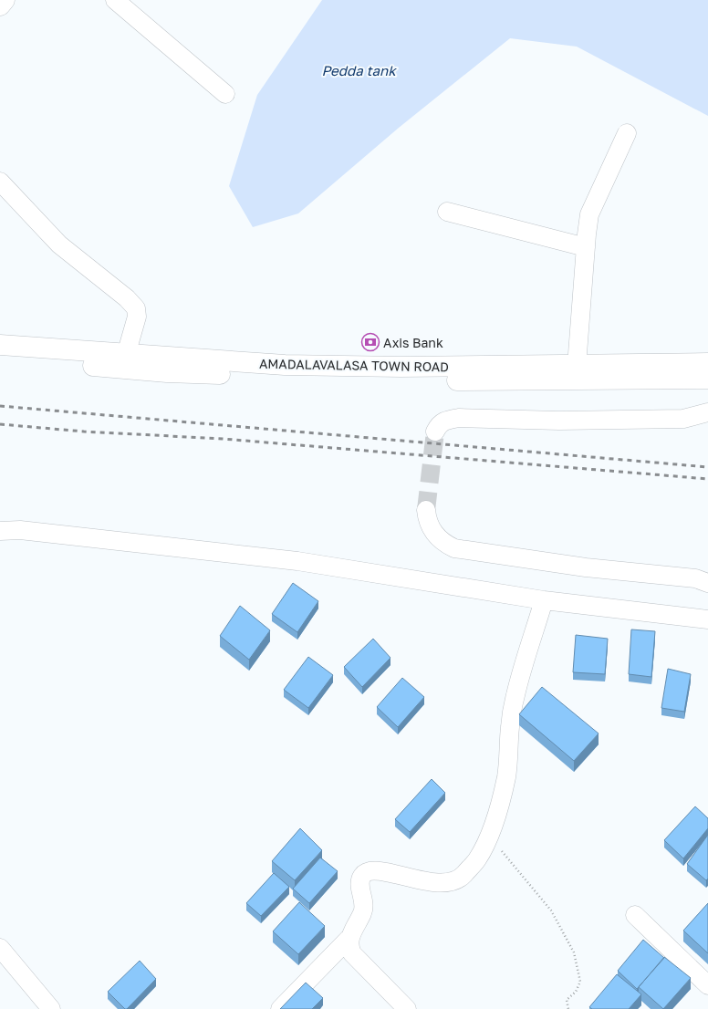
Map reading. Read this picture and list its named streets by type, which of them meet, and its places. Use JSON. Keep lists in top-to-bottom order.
{
  "streets": {
    "main road": ["AMADALAVALASA TOWN ROAD"]
  },
  "water": ["Pedda tank"],
  "places": {
    "bank": ["Axis Bank"]
  }
}
